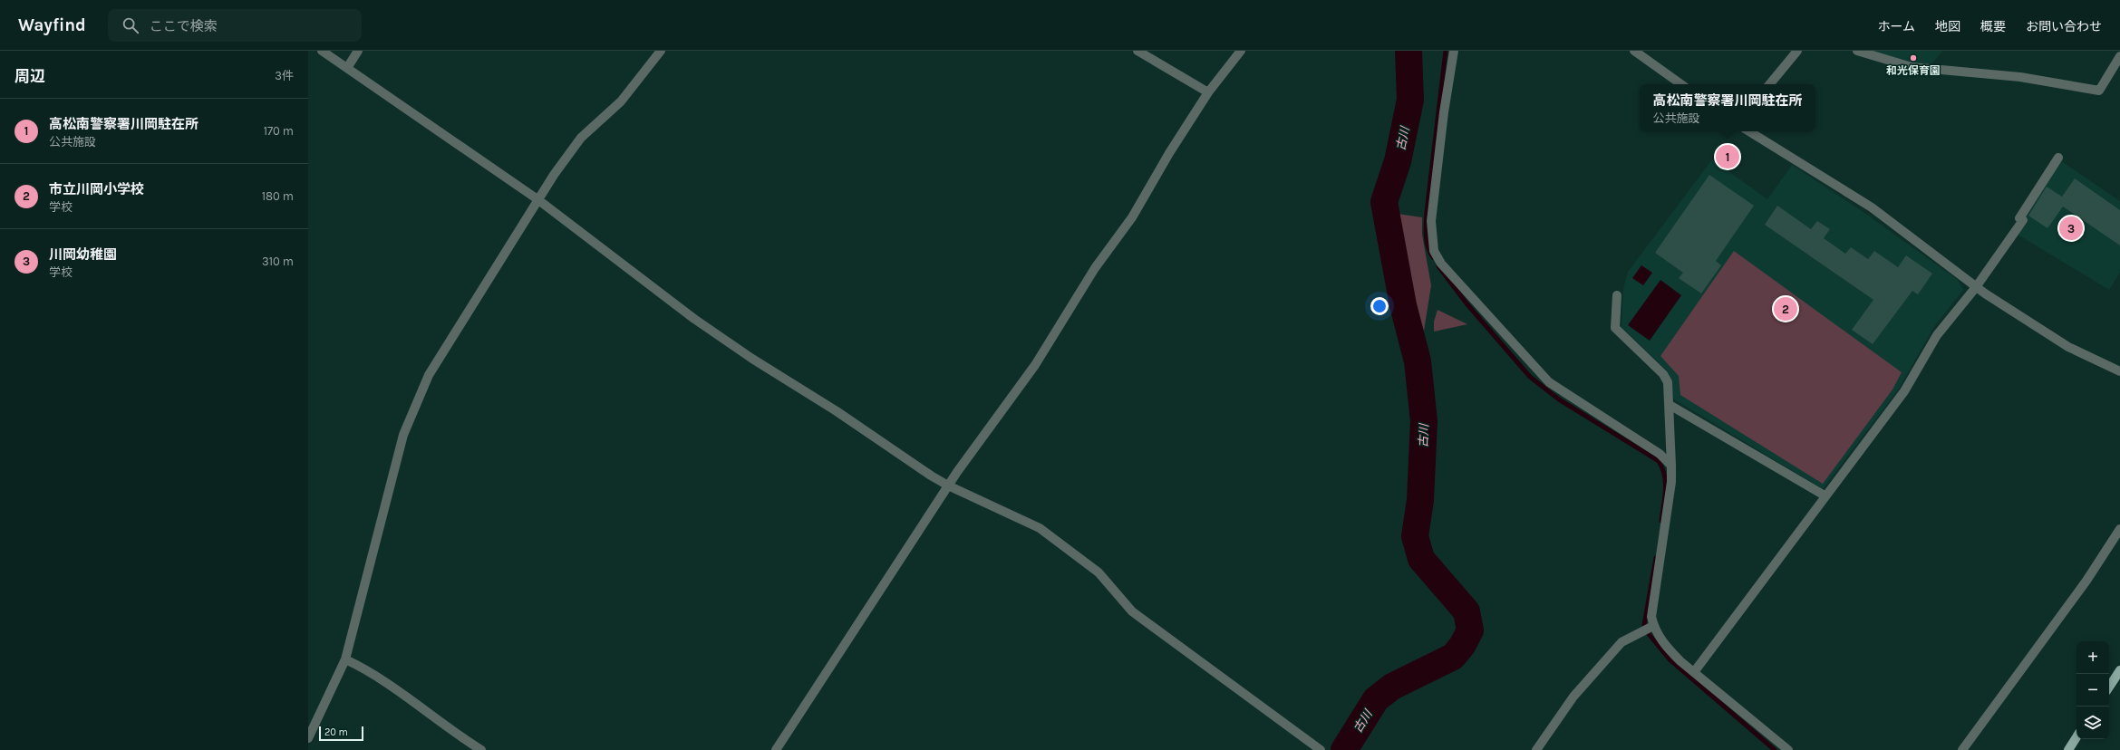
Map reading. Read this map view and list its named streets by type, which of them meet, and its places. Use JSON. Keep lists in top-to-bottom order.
{
  "water": ["古川"],
  "places": ["和光保育園"],
  "scale_bar": "20 m",
  "page": {
    "header": "Wayfind",
    "search": "ここで検索",
    "nav": [
      "ホーム",
      "地図",
      "概要",
      "お問い合わせ"
    ],
    "heading": ["周辺", "3件"],
    "popup": ["高松南警察署川岡駐在所", "公共施設"],
    "list": [
      {
        "mark": "1",
        "name": "高松南警察署川岡駐在所",
        "note": "公共施設",
        "value": "170 m"
      },
      {
        "mark": "2",
        "name": "市立川岡小学校",
        "note": "学校",
        "value": "180 m"
      },
      {
        "mark": "3",
        "name": "川岡幼稚園",
        "note": "学校",
        "value": "310 m"
      }
    ],
    "pins": ["1", "3", "2"],
    "map_buttons": ["+", "−"],
    "scale": "20 m"
  }
}
